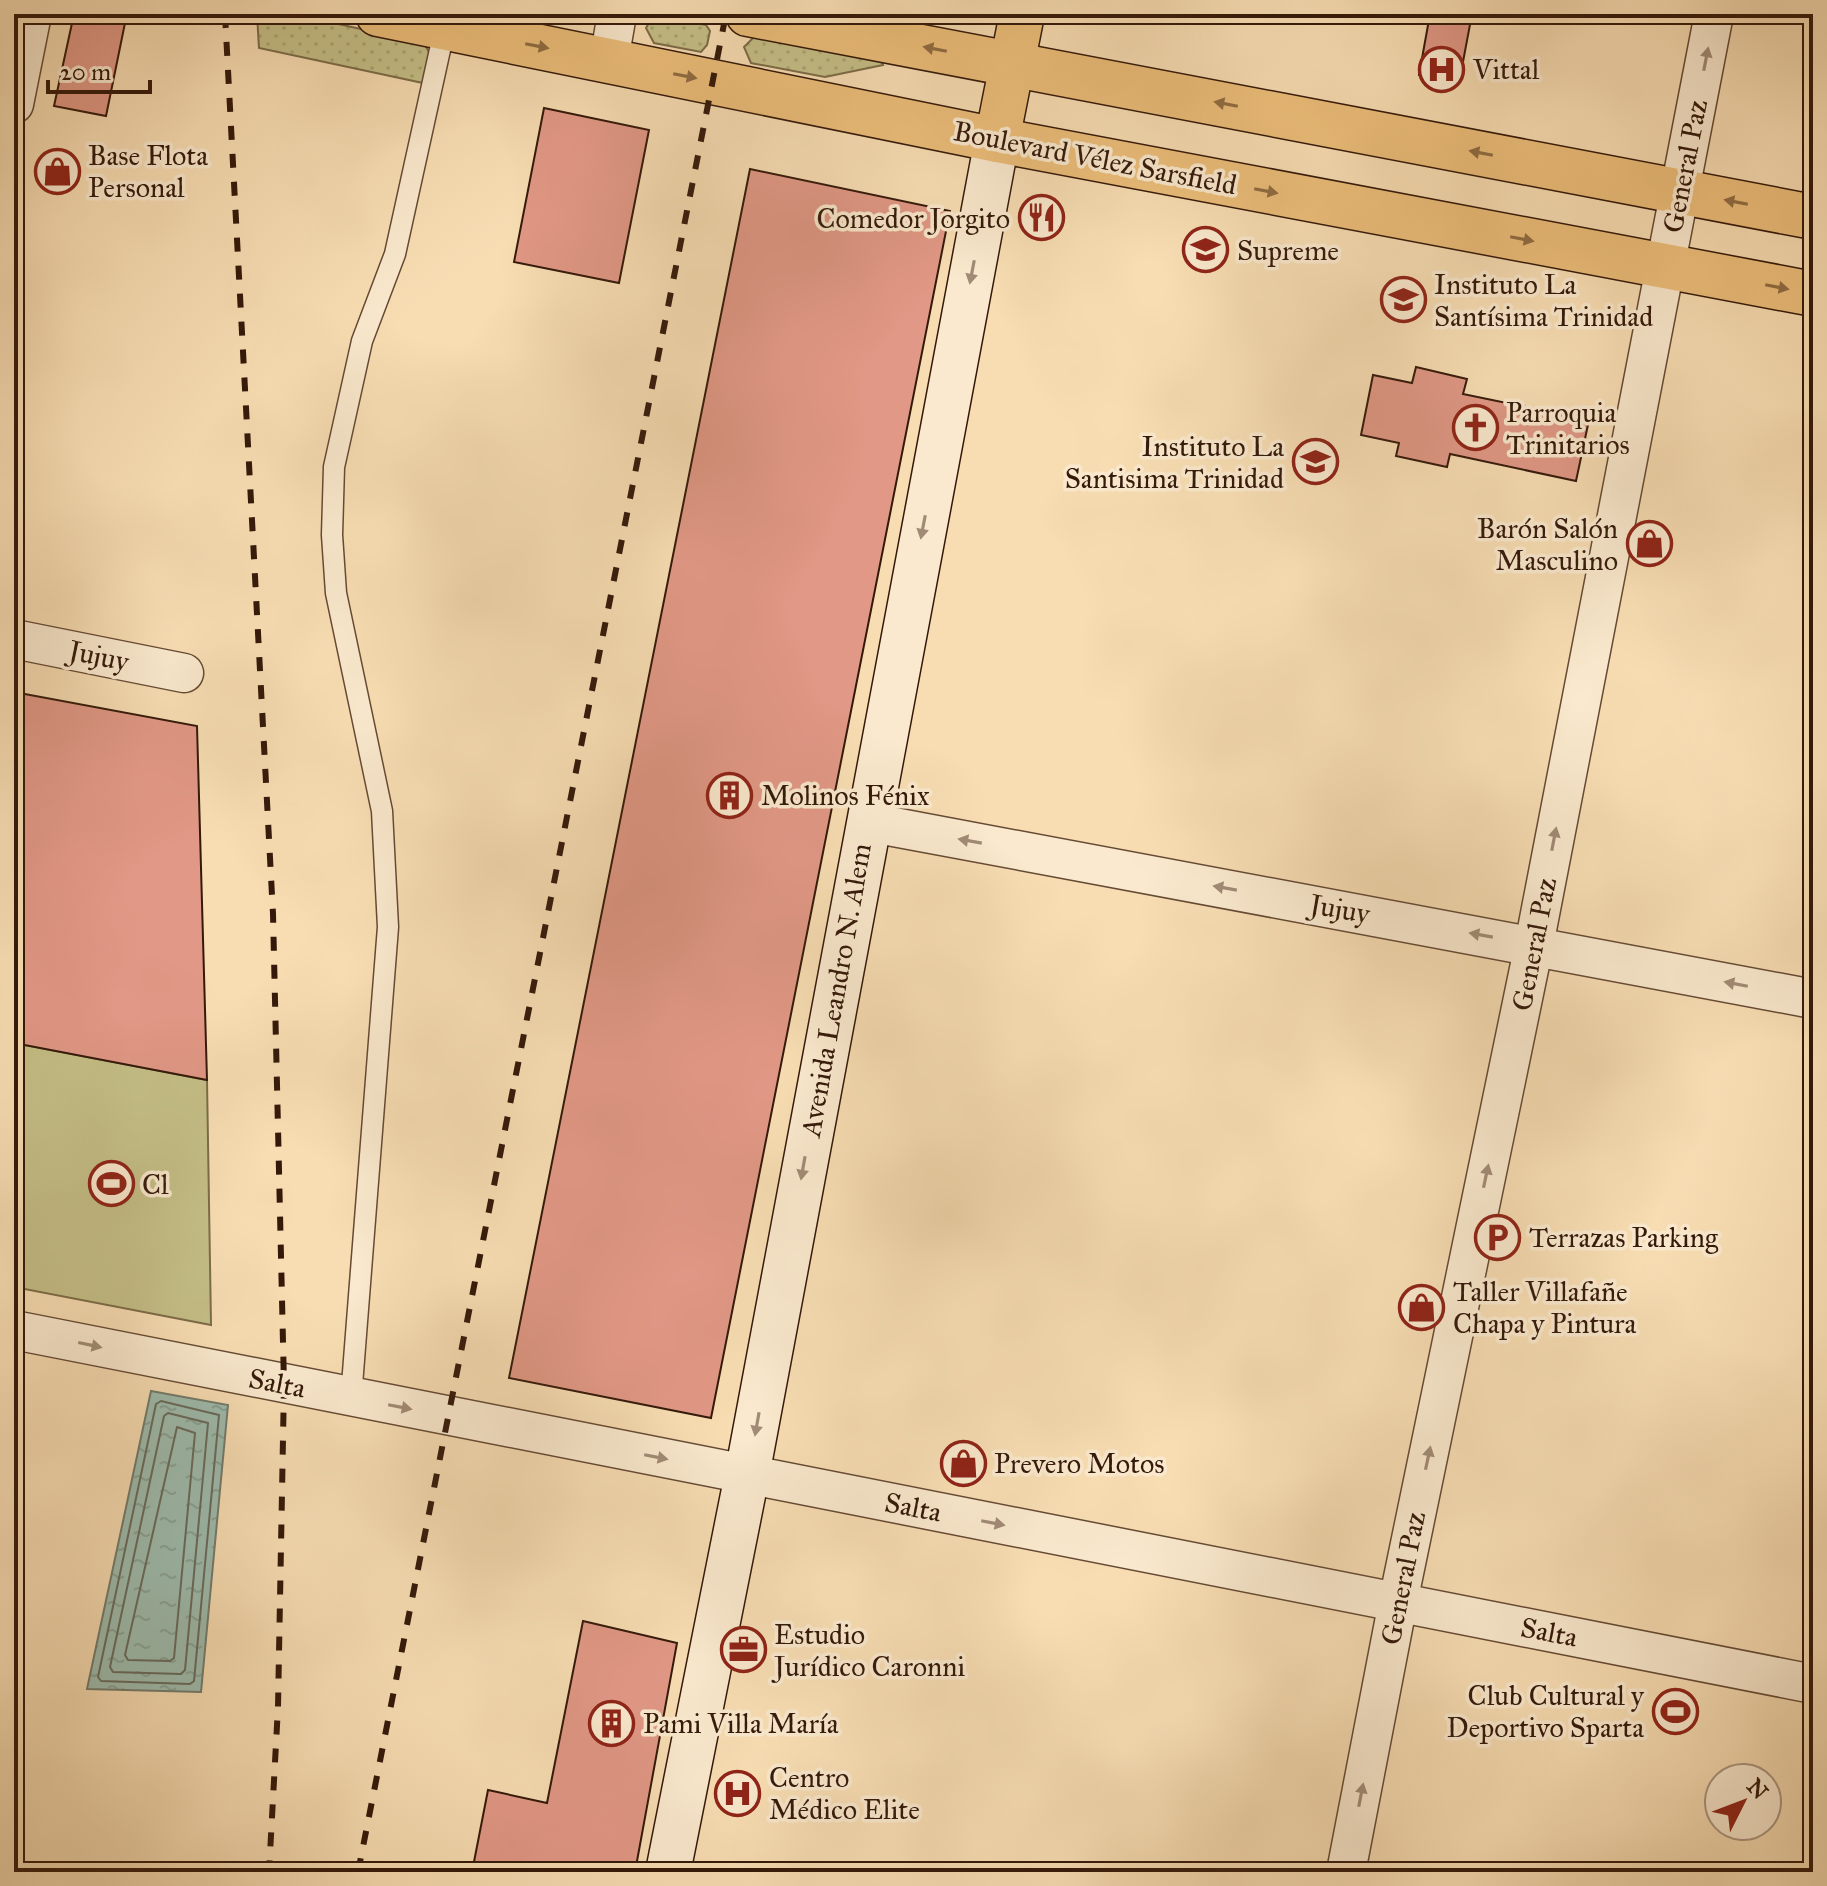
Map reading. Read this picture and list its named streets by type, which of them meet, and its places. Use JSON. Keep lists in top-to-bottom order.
{
  "streets": {
    "main road": ["Boulevard Vélez Sarsfield", "Avenida Leandro N. Alem"],
    "street": ["General Paz", "Jujuy", "Salta"]
  },
  "crossings": [
    ["Boulevard Vélez Sarsfield", "General Paz"],
    ["Boulevard Vélez Sarsfield", "Avenida Leandro N. Alem"],
    ["General Paz", "Jujuy"],
    ["General Paz", "Salta"],
    ["Jujuy", "Avenida Leandro N. Alem"],
    ["Avenida Leandro N. Alem", "Salta"]
  ],
  "one_way": [
    "General Paz",
    "Jujuy",
    "Avenida Leandro N. Alem",
    "Salta"
  ],
  "places": {
    "hospital": ["Vittal", "Centro Médico Elite"],
    "shop": [
      "Base Flota Personal",
      "Barón Salón Masculino",
      "Taller Villafañe Chapa y Pintura",
      "Prevero Motos"
    ],
    "restaurant": ["Comedor Jorgito"],
    "school or university": ["Supreme", "Instituto La Santísima Trinidad", "Instituto La Santisima Trinidad"],
    "church": ["Parroquia Trinitarios"],
    "building": ["Molinos Fénix", "Pami Villa María"],
    "sports": ["Cl", "Club Cultural y Deportivo Sparta"],
    "parking": ["Terrazas Parking"],
    "office": ["Estudio Jurídico Caronni"]
  },
  "scale_bar": "20 m",
  "north": "top right"
}
